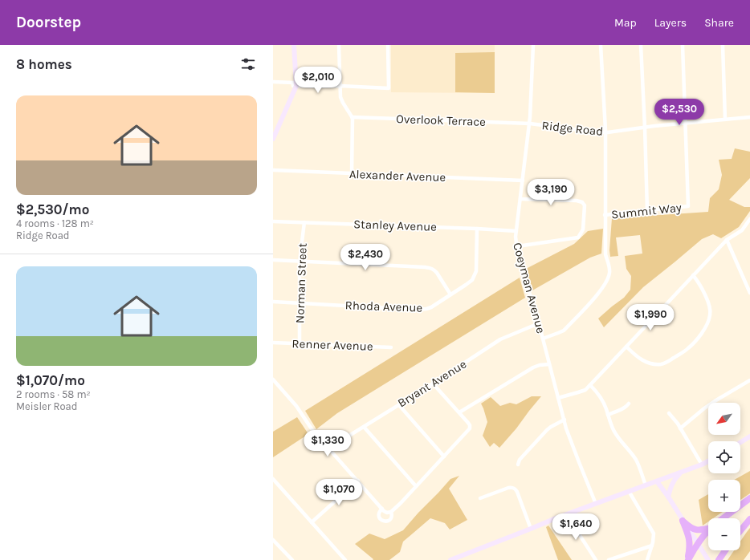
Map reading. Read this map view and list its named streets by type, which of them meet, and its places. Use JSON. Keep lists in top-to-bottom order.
{
  "streets": {
    "street": [
      "Overlook Terrace",
      "Ridge Road",
      "Alexander Avenue",
      "Summit Way",
      "Stanley Avenue",
      "Norman Street",
      "Coeyman Avenue",
      "Rhoda Avenue",
      "Renner Avenue",
      "Bryant Avenue"
    ]
  },
  "crossings": [
    ["Overlook Terrace", "Ridge Road"],
    ["Overlook Terrace", "Coeyman Avenue"],
    ["Ridge Road", "Summit Way"],
    ["Ridge Road", "Coeyman Avenue"],
    ["Alexander Avenue", "Coeyman Avenue"],
    ["Stanley Avenue", "Norman Street"],
    ["Stanley Avenue", "Coeyman Avenue"],
    ["Stanley Avenue", "Rhoda Avenue"],
    ["Norman Street", "Rhoda Avenue"],
    ["Norman Street", "Renner Avenue"],
    ["Coeyman Avenue", "Bryant Avenue"]
  ],
  "north": "bottom left",
  "page": {
    "header": "Doorstep",
    "nav": ["Map", "Layers", "Share"],
    "heading": "8 homes",
    "price": [
      "$2,010",
      "$2,530",
      "$3,190",
      "$2,430",
      "$1,990",
      "$1,330",
      "$1,070",
      "$1,640"
    ],
    "list": [
      {
        "name": "$2,530/mo",
        "note": "4 rooms · 128 m² · Ridge Road"
      },
      {
        "name": "$1,070/mo",
        "note": "2 rooms · 58 m² · Meisler Road"
      }
    ],
    "map_buttons": ["+", "−"]
  }
}
